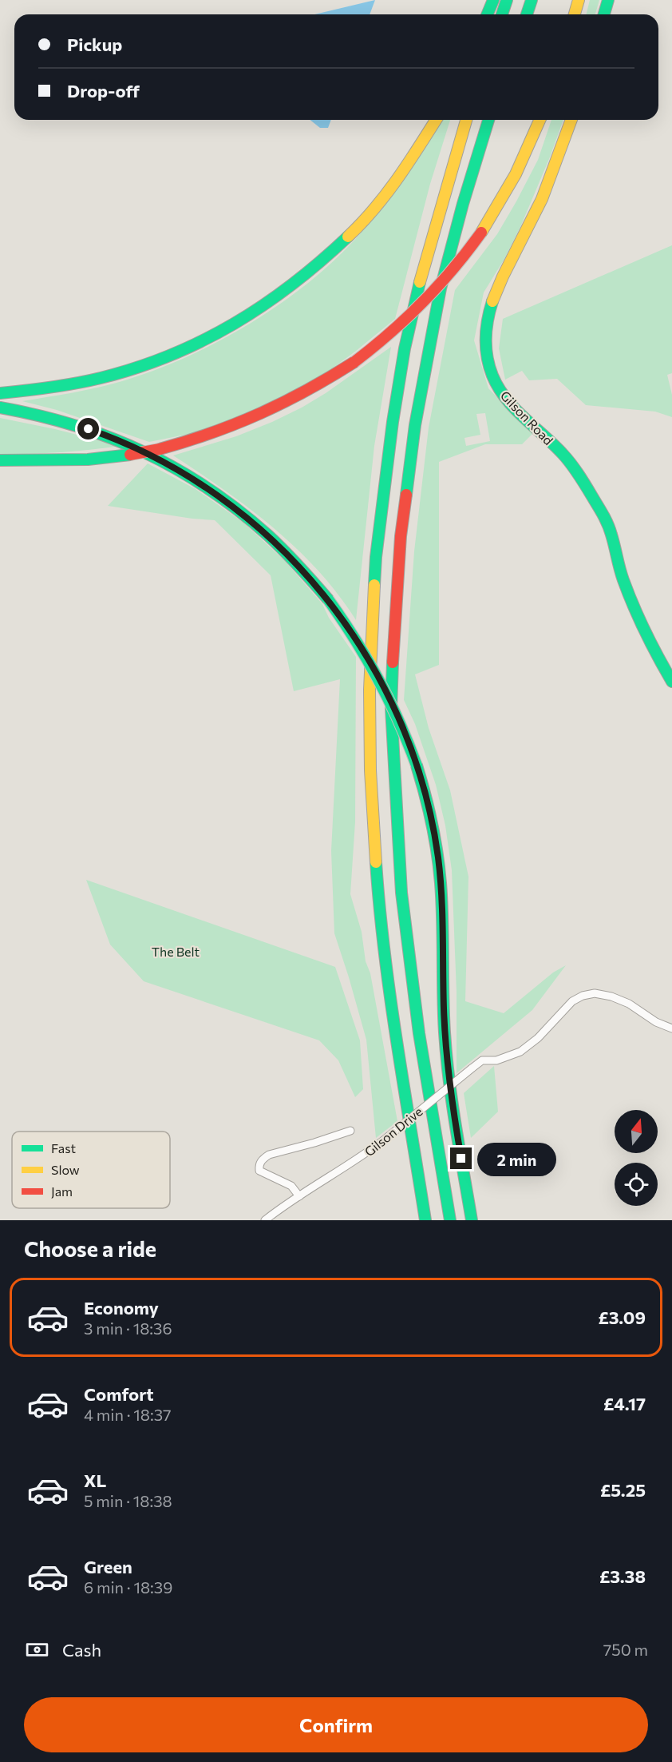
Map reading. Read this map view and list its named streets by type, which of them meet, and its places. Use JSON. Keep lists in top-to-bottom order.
{
  "streets": {
    "main road": ["Gilson Road"],
    "street": ["Gilson Drive"]
  },
  "parks": ["The Belt"],
  "legend": ["Fast", "Slow", "Jam"],
  "north": "top",
  "page": {
    "banner": ["Pickup", "Drop-off"],
    "bubble": "2 min",
    "heading": "Choose a ride",
    "list": [
      {
        "name": "Economy",
        "note": "3 min · 18:36",
        "value": "£3.09"
      },
      {
        "name": "Comfort",
        "note": "4 min · 18:37",
        "value": "£4.17"
      },
      {
        "name": "XL",
        "note": "5 min · 18:38",
        "value": "£5.25"
      },
      {
        "name": "Green",
        "note": "6 min · 18:39",
        "value": "£3.38"
      }
    ],
    "pay": ["Cash", "750 m"],
    "buttons": "Confirm"
  }
}
